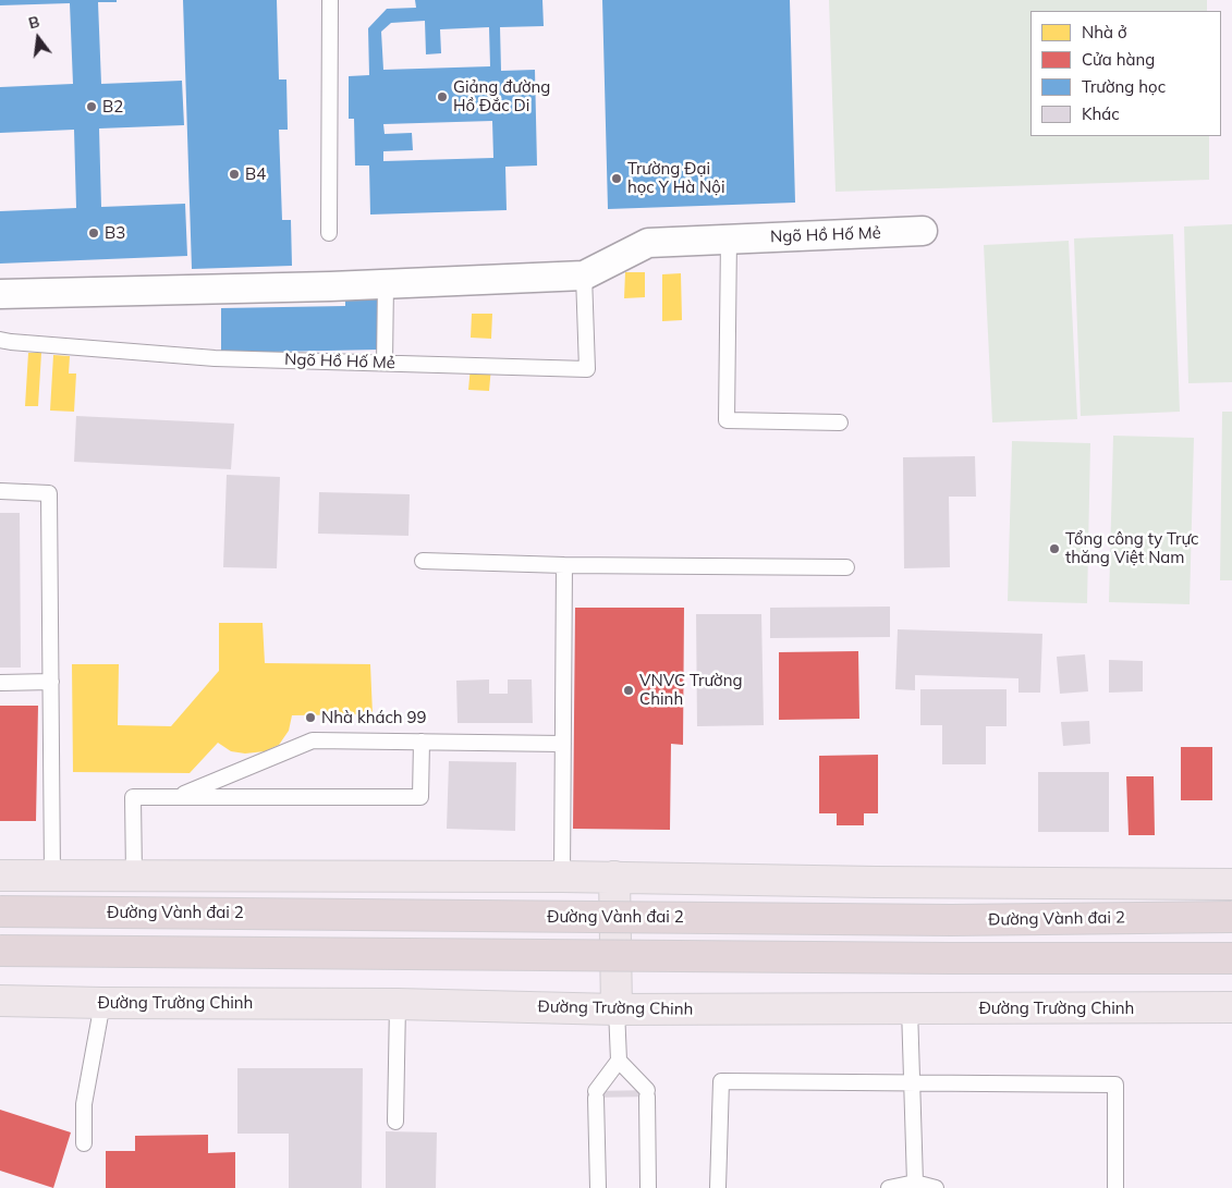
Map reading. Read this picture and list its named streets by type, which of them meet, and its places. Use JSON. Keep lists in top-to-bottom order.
{
  "streets": {
    "highway": ["Đường Vành đai 2"],
    "main road": ["Đường Trường Chinh"],
    "street": ["Ngõ Hồ Hố Mẻ"]
  },
  "places": [
    "Giảng đường Hồ Đắc Di",
    "B2",
    "B4",
    "Trường Đại học Y Hà Nội",
    "B3",
    "Tổng công ty Trực thăng Việt Nam",
    "VNVC Trường Chinh",
    "Nhà khách 99"
  ],
  "legend": [
    "Nhà ở",
    "Cửa hàng",
    "Trường học",
    "Khác"
  ],
  "north": "top"
}
